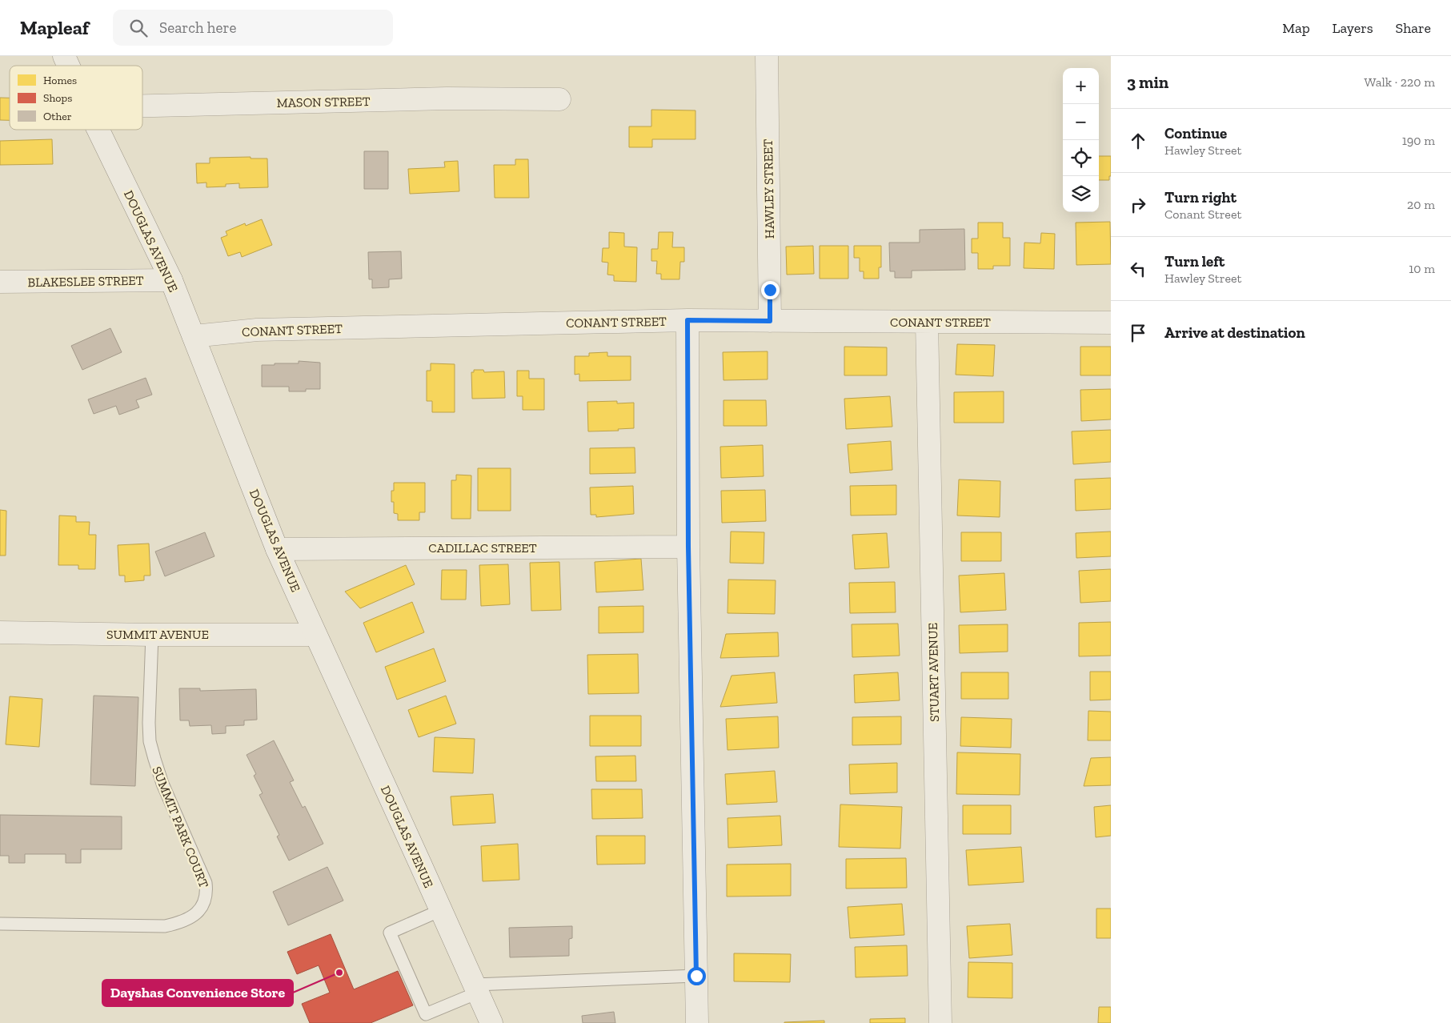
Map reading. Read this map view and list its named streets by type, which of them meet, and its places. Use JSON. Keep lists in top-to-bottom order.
{
  "streets": {
    "street": [
      "MASON STREET",
      "HAWLEY STREET",
      "DOUGLAS AVENUE",
      "BLAKESLEE STREET",
      "CONANT STREET",
      "CADILLAC STREET",
      "SUMMIT AVENUE",
      "STUART AVENUE"
    ],
    "lane": ["SUMMIT PARK COURT"]
  },
  "crossings": [
    ["HAWLEY STREET", "CONANT STREET"],
    ["DOUGLAS AVENUE", "BLAKESLEE STREET"],
    ["DOUGLAS AVENUE", "CONANT STREET"],
    ["DOUGLAS AVENUE", "CADILLAC STREET"],
    ["DOUGLAS AVENUE", "SUMMIT AVENUE"],
    ["CONANT STREET", "STUART AVENUE"],
    ["SUMMIT AVENUE", "SUMMIT PARK COURT"]
  ],
  "places": ["Dayshas Convenience Store"],
  "legend": ["Homes", "Shops", "Other"],
  "page": {
    "header": "Mapleaf",
    "search": "Search here",
    "nav": ["Map", "Layers", "Share"],
    "heading": ["3 min", "Walk · 220 m"],
    "map_buttons": ["+", "−"],
    "list": [
      ["Continue", "Hawley Street", "190 m"],
      ["Turn right", "Conant Street", "20 m"],
      ["Turn left", "Hawley Street", "10 m"],
      "Arrive at destination"
    ]
  }
}
